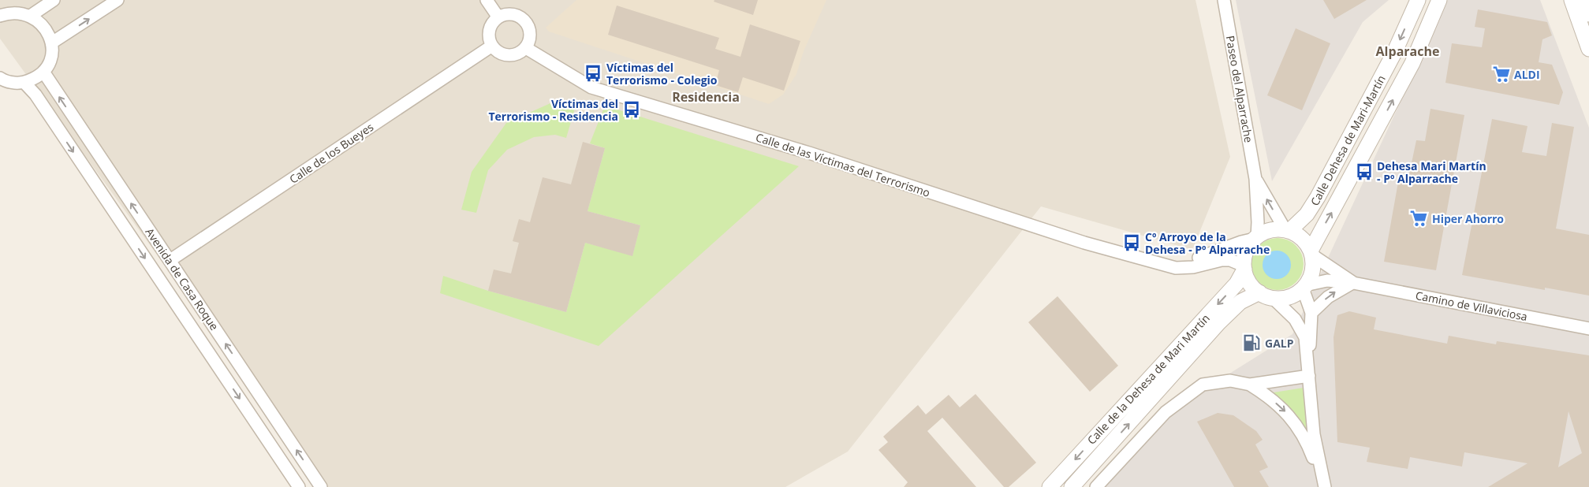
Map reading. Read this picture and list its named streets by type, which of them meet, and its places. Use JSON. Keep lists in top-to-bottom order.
{
  "streets": {
    "street": [
      "Paseo del Alparrache",
      "Calle Dehesa de Mari-Martín",
      "Calle de los Bueyes",
      "Calle de las Víctimas del Terrorismo",
      "Avenida de Casa Roque",
      "Camino de Villaviciosa",
      "Calle de la Dehesa de Mari Martín"
    ]
  },
  "crossings": [
    ["Paseo del Alparrache", "Calle Dehesa de Mari-Martín"],
    ["Paseo del Alparrache", "Calle de las Víctimas del Terrorismo"],
    ["Paseo del Alparrache", "Camino de Villaviciosa"],
    ["Paseo del Alparrache", "Calle de la Dehesa de Mari Martín"],
    ["Calle Dehesa de Mari-Martín", "Calle de las Víctimas del Terrorismo"],
    ["Calle Dehesa de Mari-Martín", "Camino de Villaviciosa"],
    ["Calle Dehesa de Mari-Martín", "Calle de la Dehesa de Mari Martín"],
    ["Calle de los Bueyes", "Calle de las Víctimas del Terrorismo"],
    ["Calle de los Bueyes", "Avenida de Casa Roque"],
    ["Calle de las Víctimas del Terrorismo", "Camino de Villaviciosa"],
    ["Calle de las Víctimas del Terrorismo", "Calle de la Dehesa de Mari Martín"],
    ["Camino de Villaviciosa", "Calle de la Dehesa de Mari Martín"]
  ],
  "districts": ["Alparache", "Residencia"],
  "places": {
    "bus stop": [
      "Víctimas del Terrorismo - Colegio",
      "Víctimas del Terrorismo - Residencia",
      "Dehesa Mari Martín - Pº Alparrache",
      "Cº Arroyo de la Dehesa - Pº Alparrache"
    ],
    "supermarket": ["ALDI", "Hiper Ahorro"],
    "fuel station": ["GALP"]
  }
}
